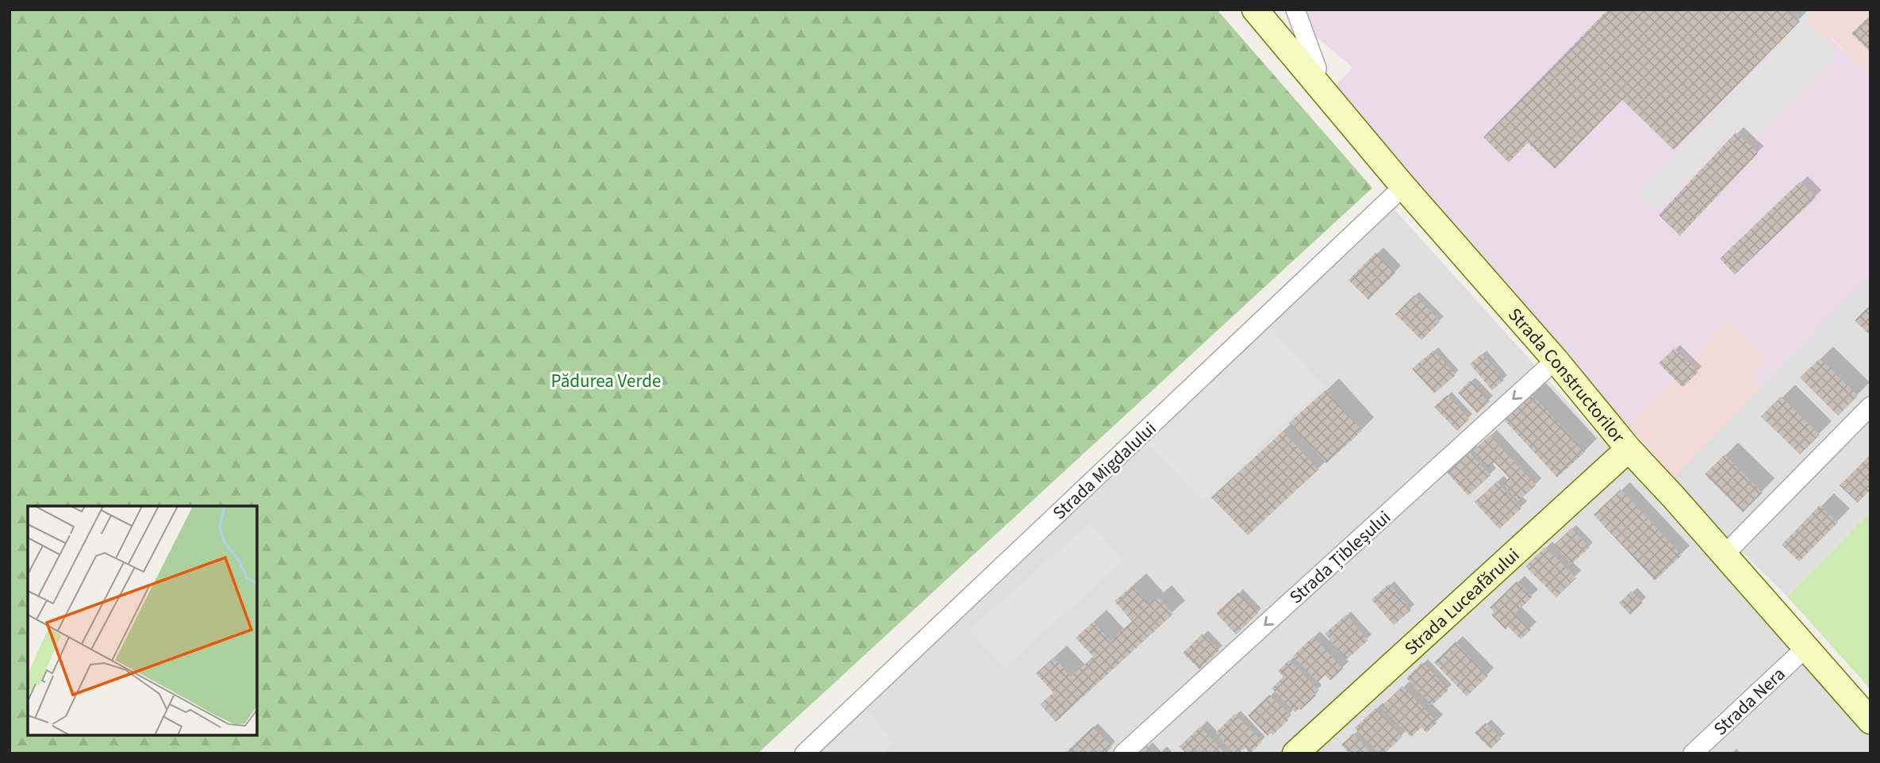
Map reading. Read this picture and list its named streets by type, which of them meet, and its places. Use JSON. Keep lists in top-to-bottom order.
{
  "streets": {
    "main road": ["Strada Constructorilor", "Strada Luceafărului"],
    "street": ["Strada Migdalului", "Strada Țibleșului", "Strada Nera"]
  },
  "crossings": [
    ["Strada Constructorilor", "Strada Migdalului"],
    ["Strada Constructorilor", "Strada Țibleșului"],
    ["Strada Constructorilor", "Strada Luceafărului"],
    ["Strada Constructorilor", "Strada Nera"]
  ],
  "one_way": ["Strada Țibleșului"],
  "parks": ["Pădurea Verde"]
}
